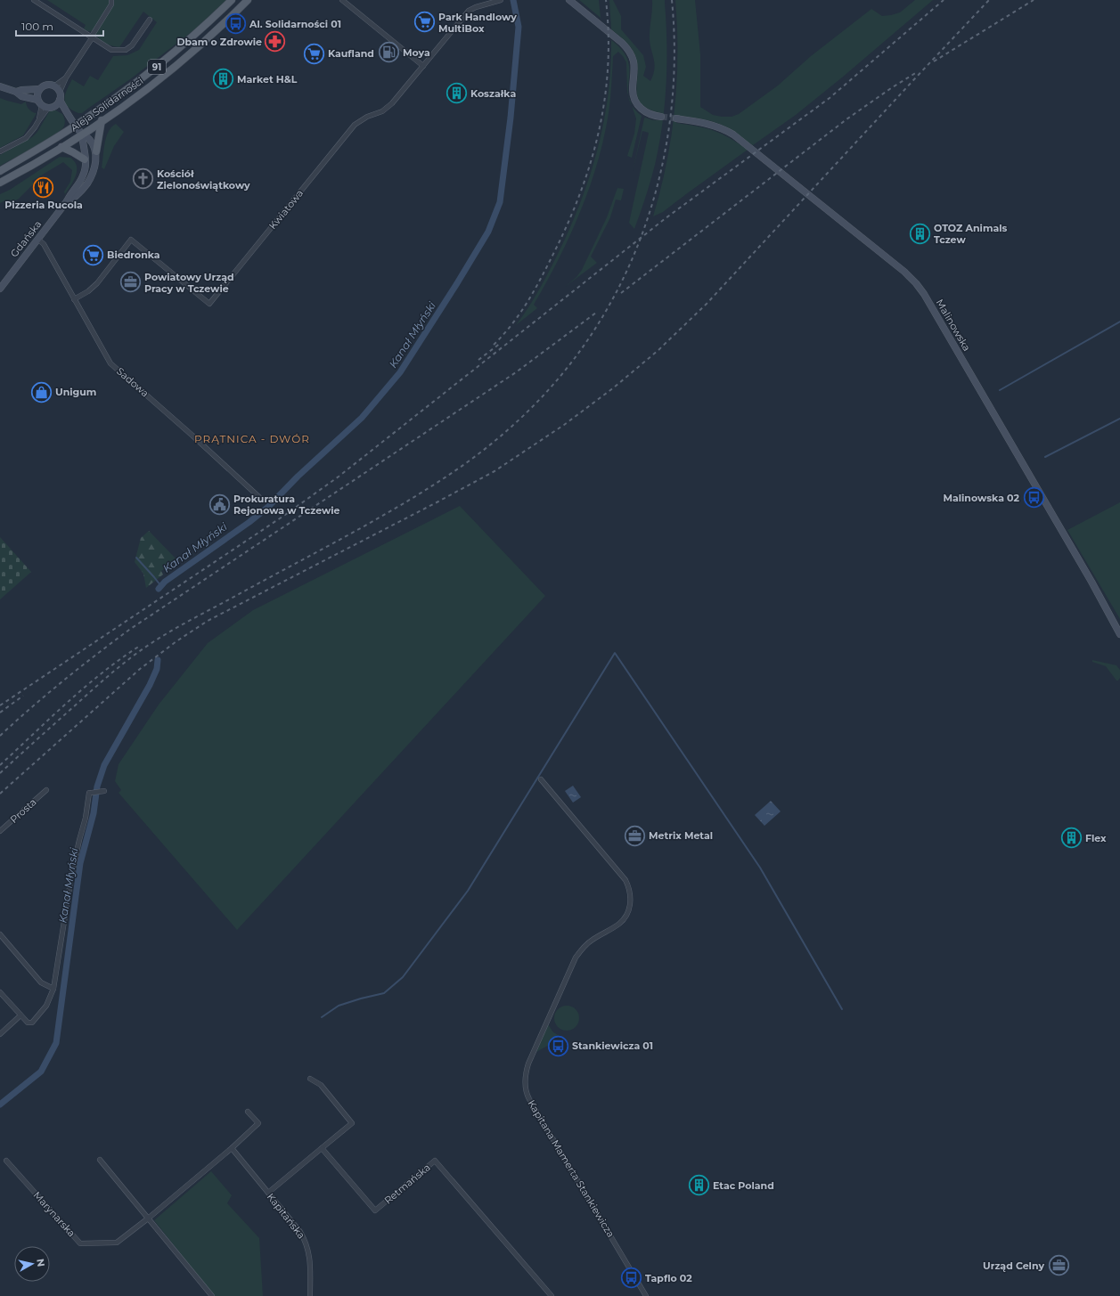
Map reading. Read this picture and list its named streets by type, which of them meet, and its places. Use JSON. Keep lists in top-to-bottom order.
{
  "streets": {
    "main road": ["91", "Aleja Solidarności"],
    "street": [
      "Kwiatowa",
      "Gdańska",
      "Malinowska",
      "Sadowa",
      "Prosta",
      "Kapitana Mamerta Stankiewicza",
      "Retmańska",
      "Marynarska",
      "Kapitańska"
    ]
  },
  "crossings": [
    ["Aleja Solidarności", "Gdańska"],
    ["Kwiatowa", "Sadowa"],
    ["Gdańska", "Sadowa"]
  ],
  "districts": ["PRĄTNICA - DWÓR"],
  "water": ["Kanał Młyński"],
  "places": {
    "supermarket": ["Park Handlowy MultiBox", "Kaufland", "Biedronka"],
    "bus stop": [
      "Al. Solidarności 01",
      "Malinowska 02",
      "Stankiewicza 01",
      "Tapflo 02"
    ],
    "pharmacy": ["Dbam o Zdrowie"],
    "fuel station": ["Moya"],
    "building": [
      "Market H&L",
      "Koszałka",
      "OTOZ Animals Tczew",
      "Flex",
      "Etac Poland"
    ],
    "church": ["Kościół Zielonoświątkowy"],
    "restaurant": ["Pizzeria Rucola"],
    "office": ["Powiatowy Urząd Pracy w Tczewie", "Metrix Metal", "Urząd Celny"],
    "shop": ["Unigum"],
    "public building": ["Prokuratura Rejonowa w Tczewie"]
  },
  "scale_bar": "100 m",
  "north": "right"
}
